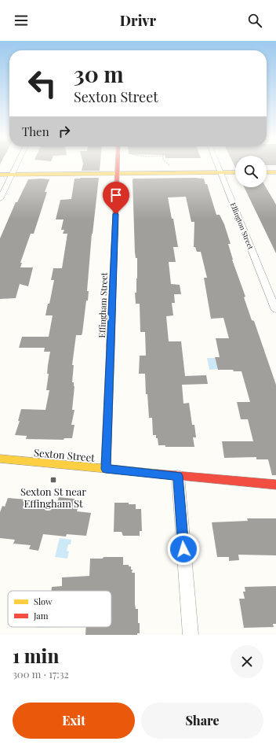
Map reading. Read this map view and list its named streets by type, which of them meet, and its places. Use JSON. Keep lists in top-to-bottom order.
{
  "streets": {
    "street": ["Ellington Street", "Effingham Street", "Sexton Street"]
  },
  "crossings": [
    ["Effingham Street", "Sexton Street"]
  ],
  "places": {
    "transit": ["Sexton St near Effingham St"]
  },
  "legend": ["Slow", "Jam"],
  "page": {
    "header": "Drivr",
    "turn": ["30 m", "Sexton Street"],
    "then": "Then",
    "heading": ["1 min", "300 m · 17:32"],
    "buttons": ["Exit", "Share"]
  }
}
